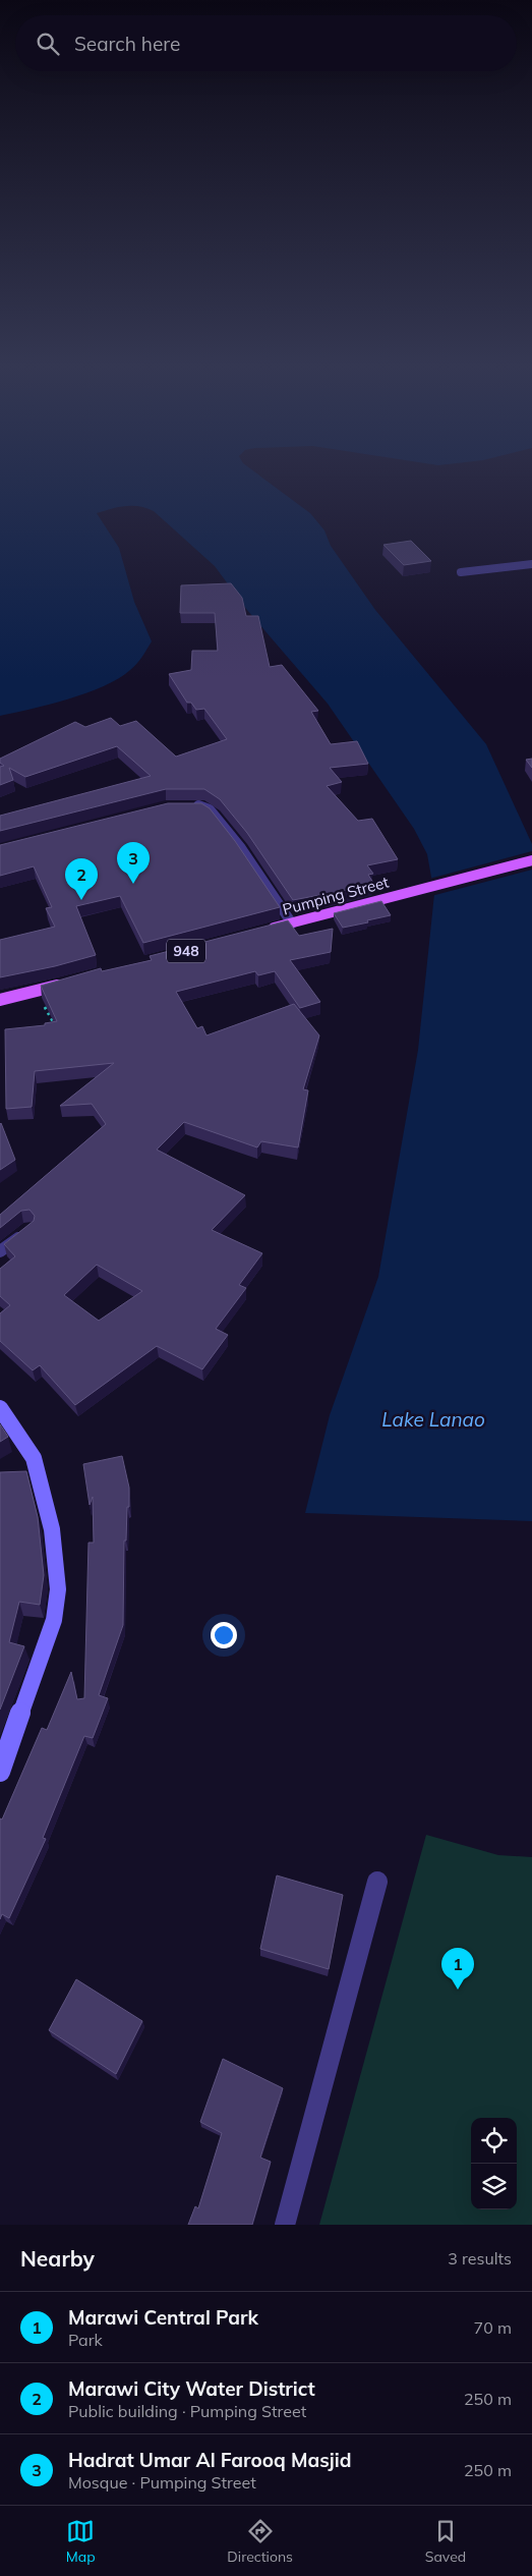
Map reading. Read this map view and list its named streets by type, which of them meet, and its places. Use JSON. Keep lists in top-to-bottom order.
{
  "streets": {
    "main road": ["Pumping Street"]
  },
  "water": ["Lake Lanao"],
  "page": {
    "search": "Search here",
    "pins": ["3", "2", "1"],
    "heading": ["Nearby", "3 results"],
    "list": [
      {
        "mark": "1",
        "name": "Marawi Central Park",
        "note": "Park",
        "value": "70 m"
      },
      {
        "mark": "2",
        "name": "Marawi City Water District",
        "note": "Public building · Pumping Street",
        "value": "250 m"
      },
      {
        "mark": "3",
        "name": "Hadrat Umar Al Farooq Masjid",
        "note": "Mosque · Pumping Street",
        "value": "250 m"
      }
    ],
    "nav": ["Map", "Directions", "Saved"]
  }
}
